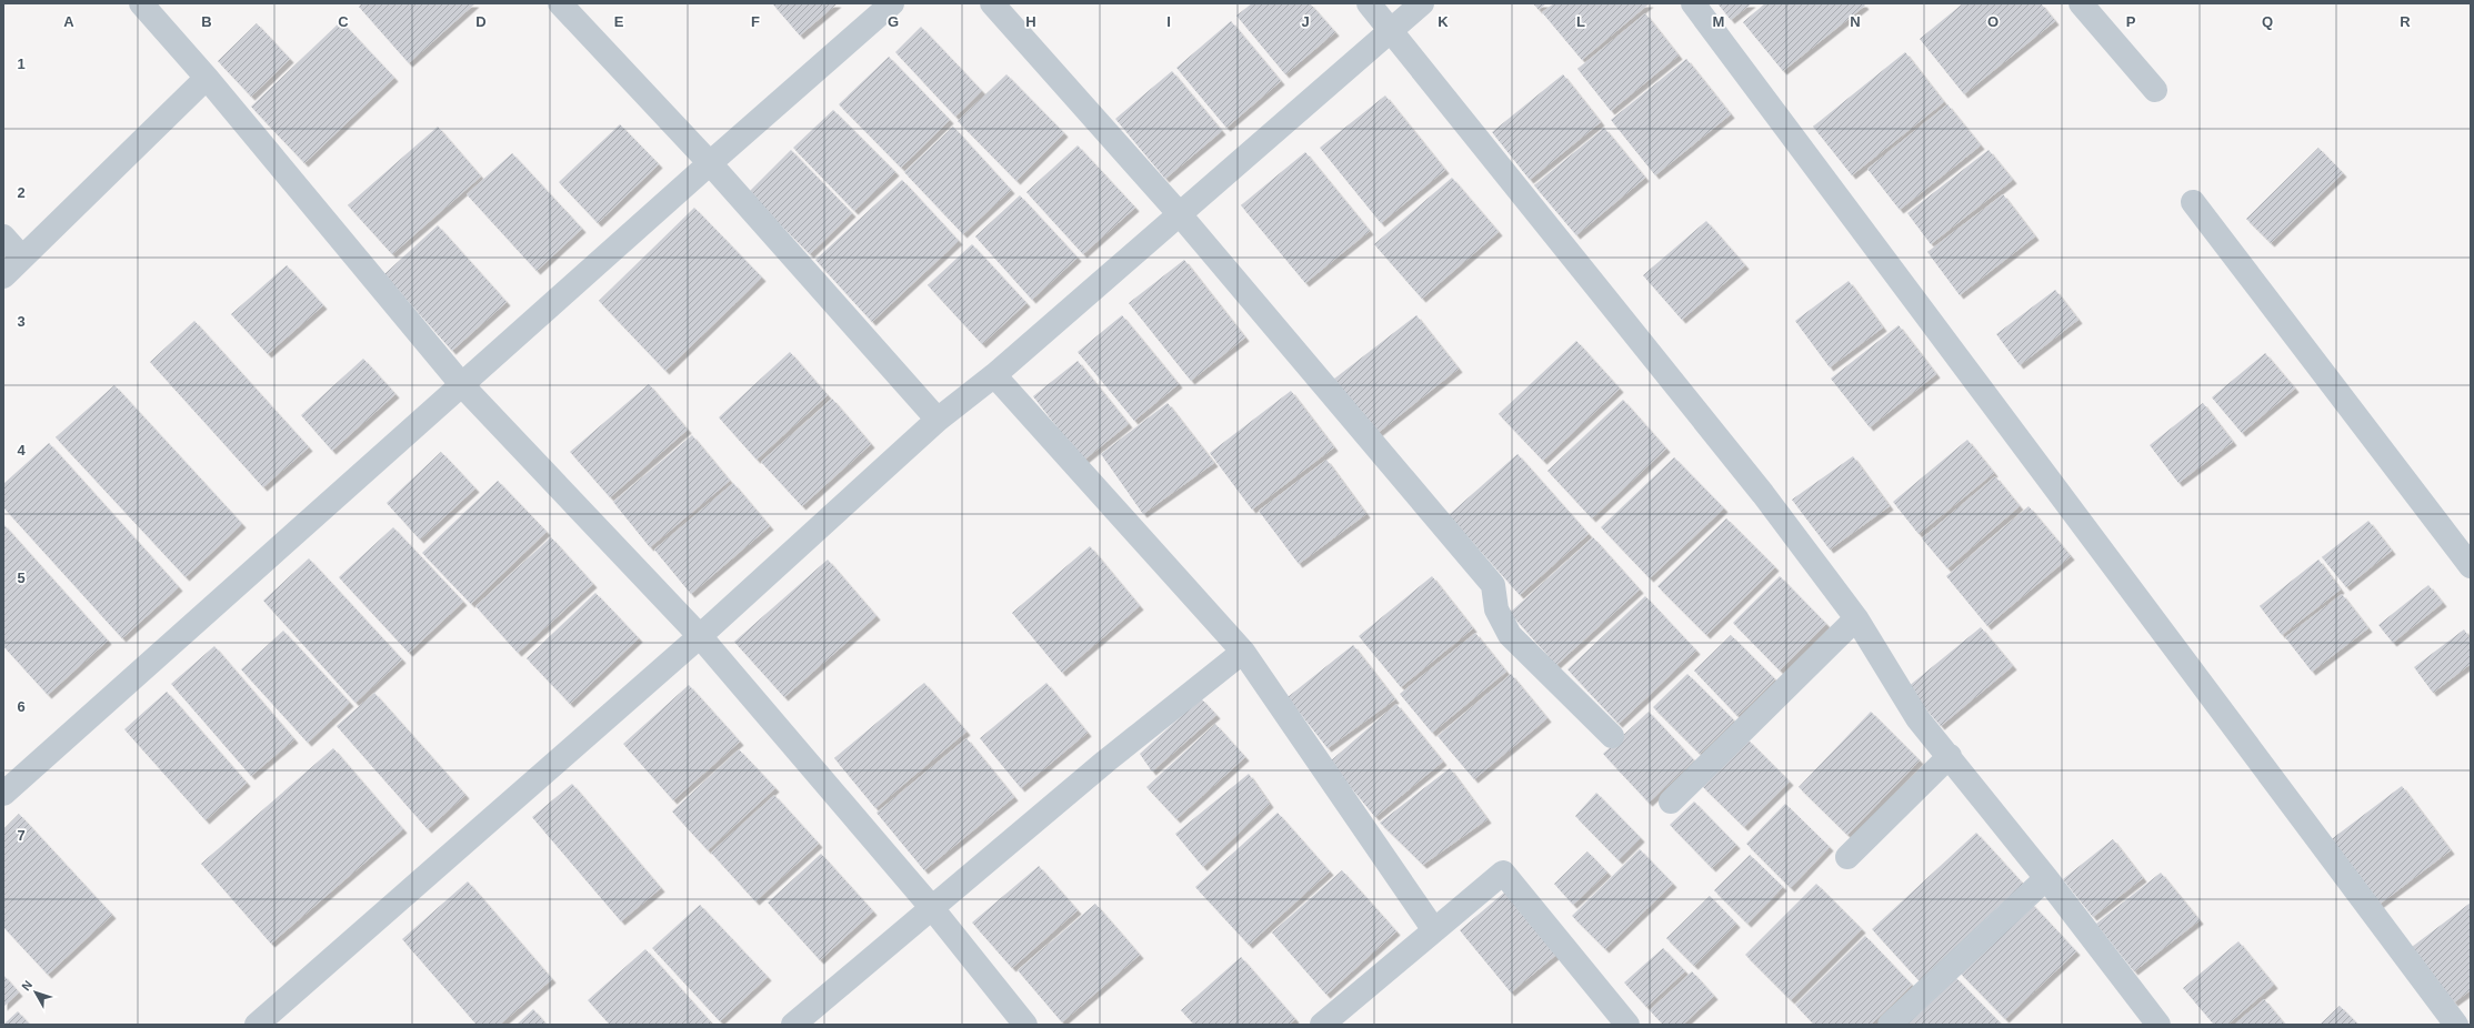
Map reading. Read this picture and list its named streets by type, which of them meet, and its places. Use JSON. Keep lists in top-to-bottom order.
{
  "north": "top left",
  "grid": {
    "columns": [
      "A",
      "B",
      "C",
      "D",
      "E",
      "F",
      "G",
      "H",
      "I",
      "J",
      "K",
      "L",
      "M",
      "N",
      "O",
      "P",
      "Q",
      "R"
    ],
    "rows": [
      "1",
      "2",
      "3",
      "4",
      "5",
      "6",
      "7"
    ]
  }
}
